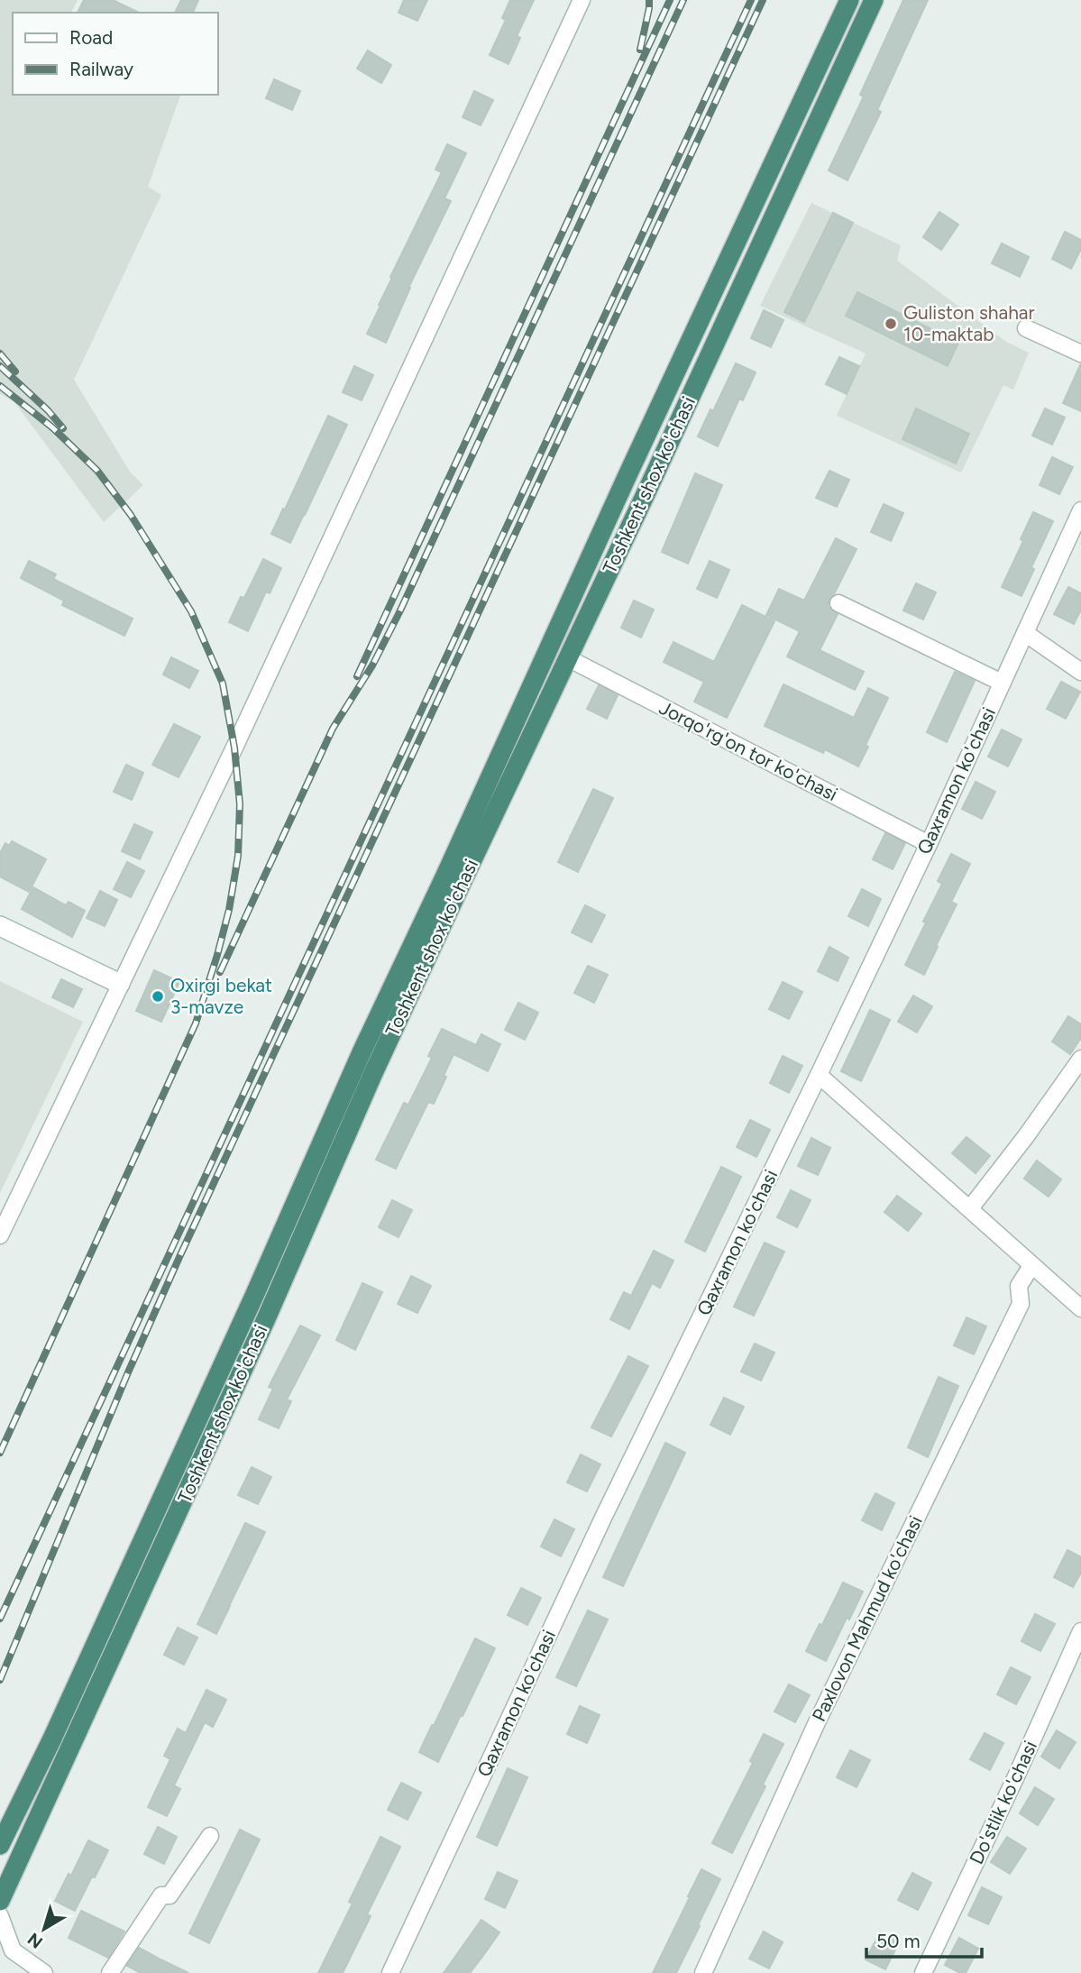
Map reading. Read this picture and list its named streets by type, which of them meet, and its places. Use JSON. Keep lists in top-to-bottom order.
{
  "streets": {
    "highway": ["Toshkent shox ko'chasi"],
    "street": [
      "Jorqo'rg'on tor ko'chasi",
      "Qaxramon ko'chasi",
      "Paxlovon Mahmud ko'chasi",
      "Do'stlik ko'chasi"
    ]
  },
  "crossings": [
    ["Toshkent shox ko'chasi", "Jorqo'rg'on tor ko'chasi"],
    ["Jorqo'rg'on tor ko'chasi", "Qaxramon ko'chasi"]
  ],
  "places": ["Guliston shahar 10-maktab", "Oxirgi bekat 3-mavze"],
  "legend": ["Road", "Railway"],
  "scale_bar": "50 m",
  "north": "bottom left"
}
